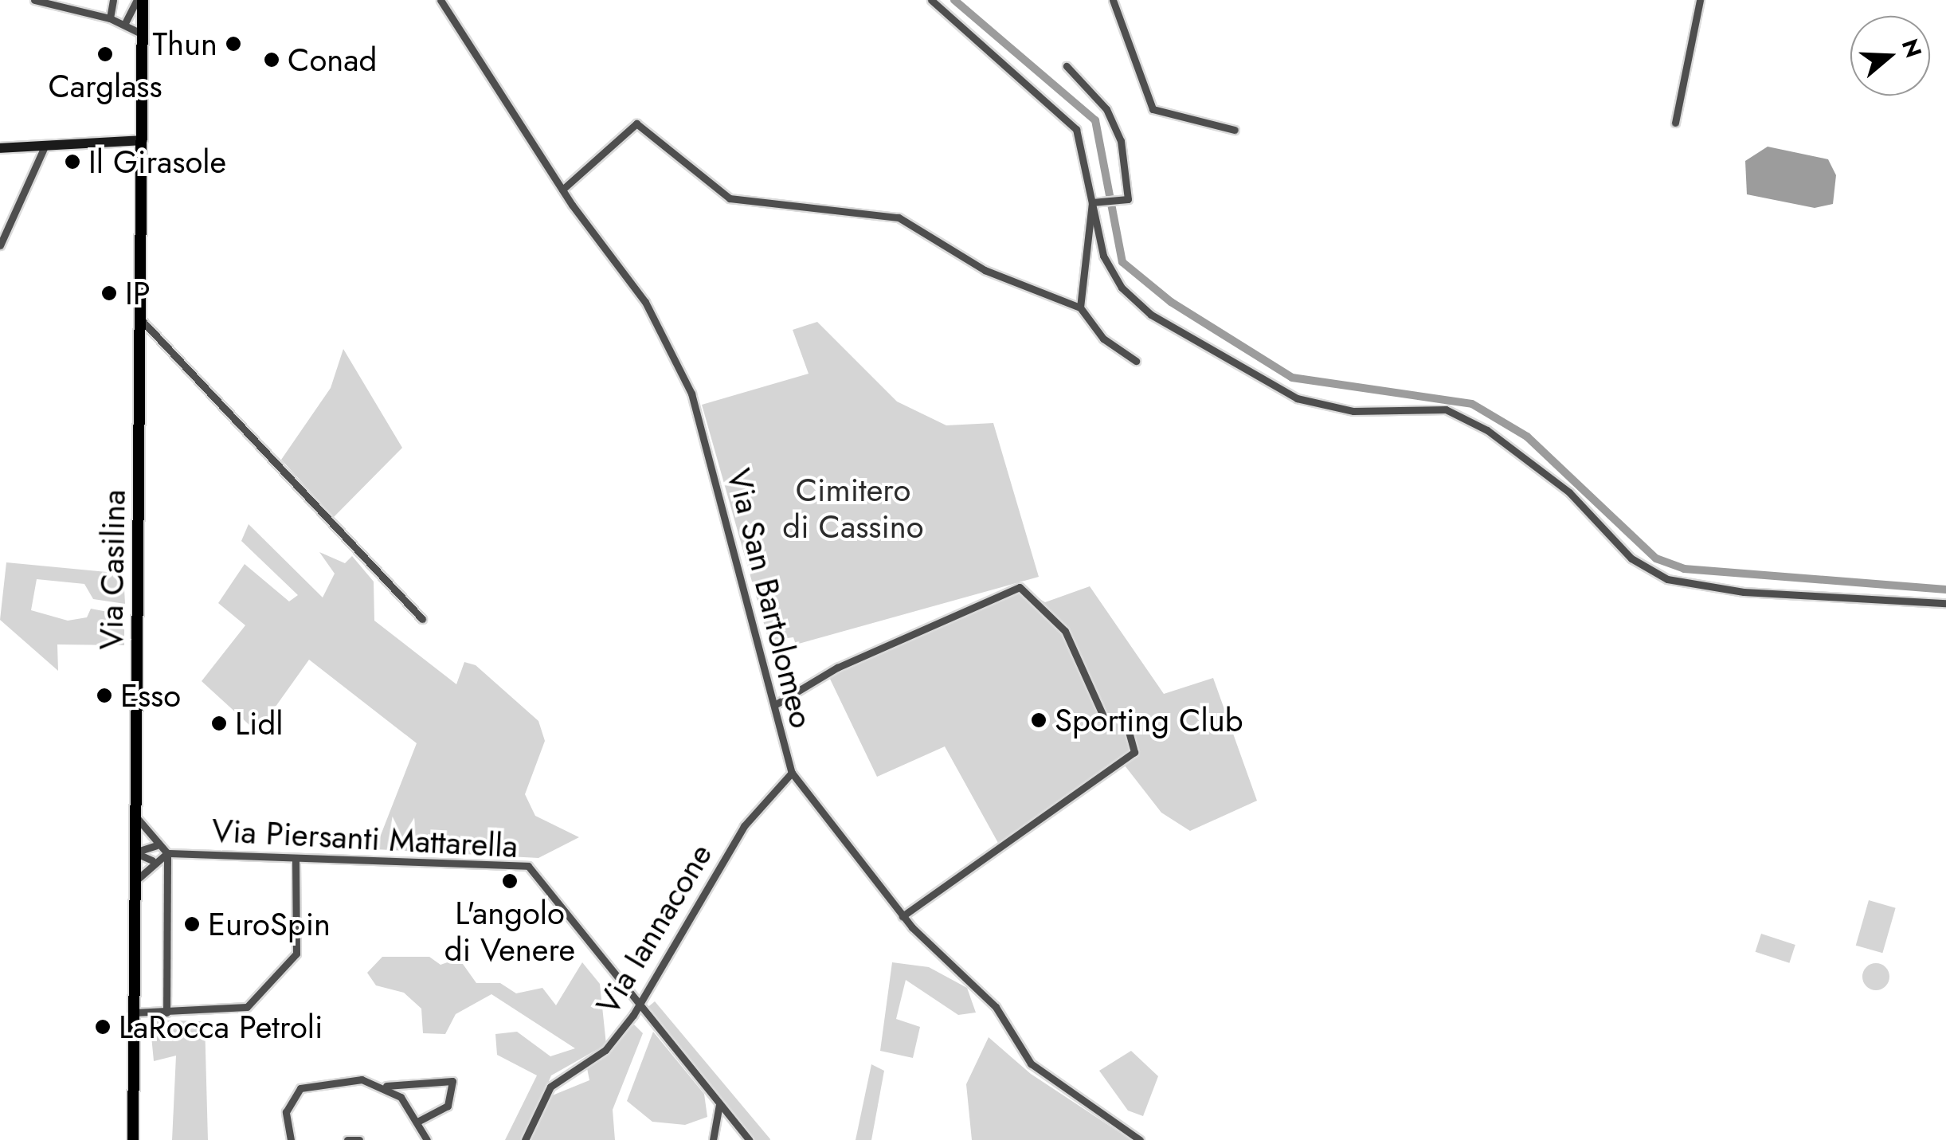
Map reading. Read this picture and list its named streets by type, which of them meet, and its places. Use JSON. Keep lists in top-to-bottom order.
{
  "streets": {
    "main road": ["Via Casilina"],
    "street": ["Via San Bartolomeo", "Via Piersanti Mattarella", "Via Iannacone"]
  },
  "crossings": [
    ["Via Casilina", "Via Piersanti Mattarella"],
    ["Via San Bartolomeo", "Via Iannacone"],
    ["Via Piersanti Mattarella", "Via Iannacone"]
  ],
  "parks": ["Cimitero di Cassino"],
  "places": [
    "Thun",
    "Carglass",
    "Conad",
    "Il Girasole",
    "IP",
    "Esso",
    "Sporting Club",
    "Lidl",
    "L'angolo di Venere",
    "EuroSpin",
    "LaRocca Petroli"
  ],
  "north": "right"
}
